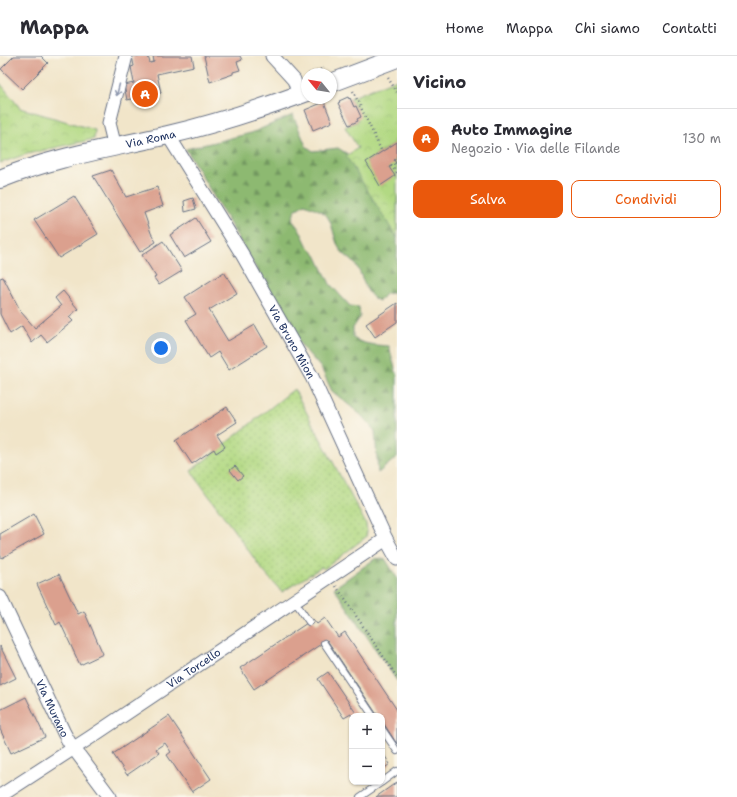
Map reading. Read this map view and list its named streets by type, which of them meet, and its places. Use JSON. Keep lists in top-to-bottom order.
{
  "streets": {
    "street": [
      "Via Roma",
      "Via Bruno Mion",
      "Via Torcello",
      "Via Murano"
    ]
  },
  "crossings": [
    ["Via Roma", "Via Bruno Mion"],
    ["Via Bruno Mion", "Via Torcello"],
    ["Via Torcello", "Via Murano"]
  ],
  "north": "top left",
  "page": {
    "header": "Mappa",
    "nav": [
      "Home",
      "Mappa",
      "Chi siamo",
      "Contatti"
    ],
    "heading": "Vicino",
    "pins": "A",
    "list": [
      {
        "mark": "A",
        "name": "Auto Immagine",
        "note": "Negozio · Via delle Filande",
        "value": "130 m"
      }
    ],
    "buttons": ["Salva", "Condividi"],
    "map_buttons": ["+", "−"]
  }
}
